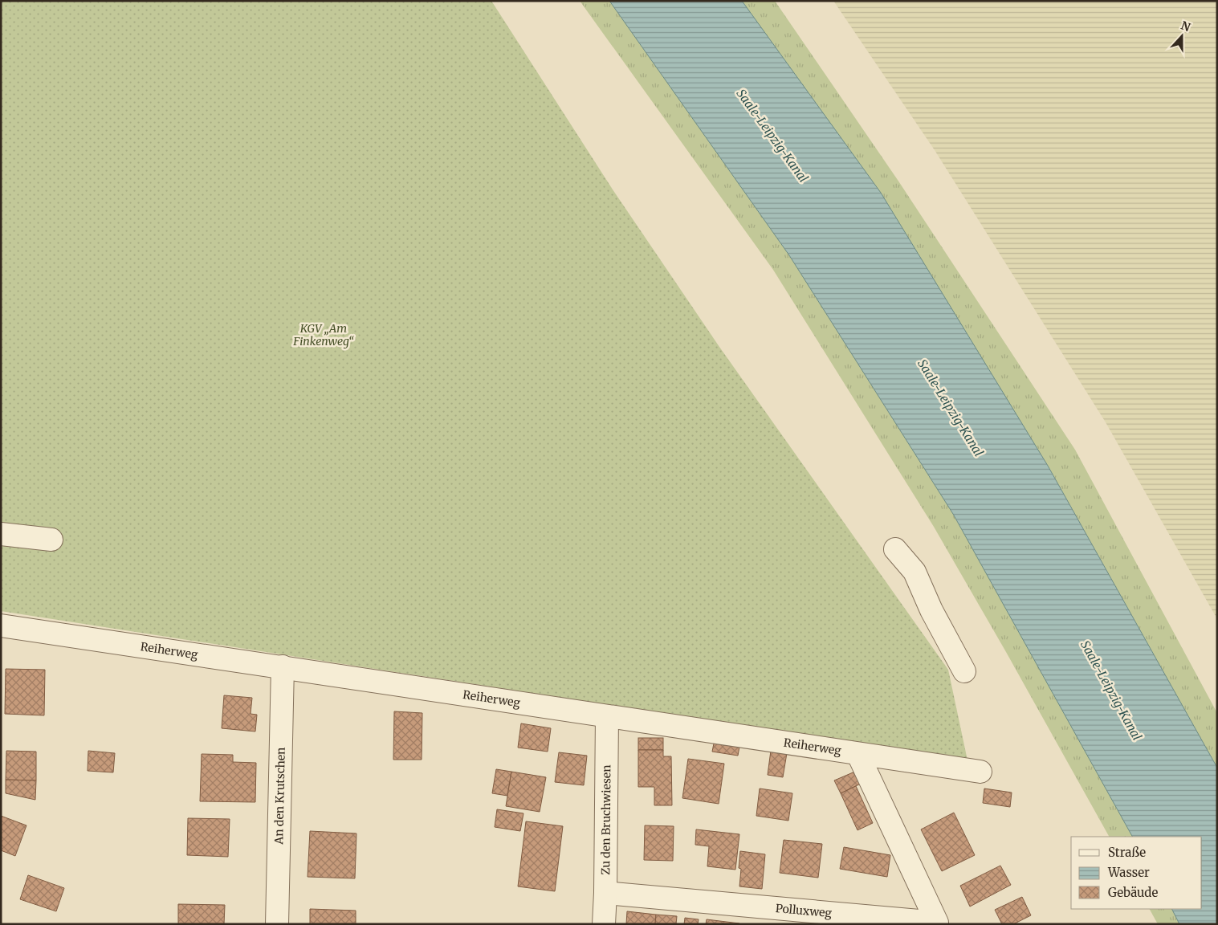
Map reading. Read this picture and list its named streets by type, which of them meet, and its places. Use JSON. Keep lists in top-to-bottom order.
{
  "streets": {
    "street": [
      "Reiherweg",
      "An den Krutschen",
      "Zu den Bruchwiesen",
      "Polluxweg"
    ]
  },
  "crossings": [
    ["Reiherweg", "An den Krutschen"],
    ["Reiherweg", "Zu den Bruchwiesen"],
    ["Reiherweg", "Polluxweg"],
    ["Zu den Bruchwiesen", "Polluxweg"]
  ],
  "water": ["Saale-Leipzig-Kanal"],
  "parks": ["KGV „Am Finkenweg“"],
  "legend": ["Straße", "Wasser", "Gebäude"],
  "north": "top"
}
